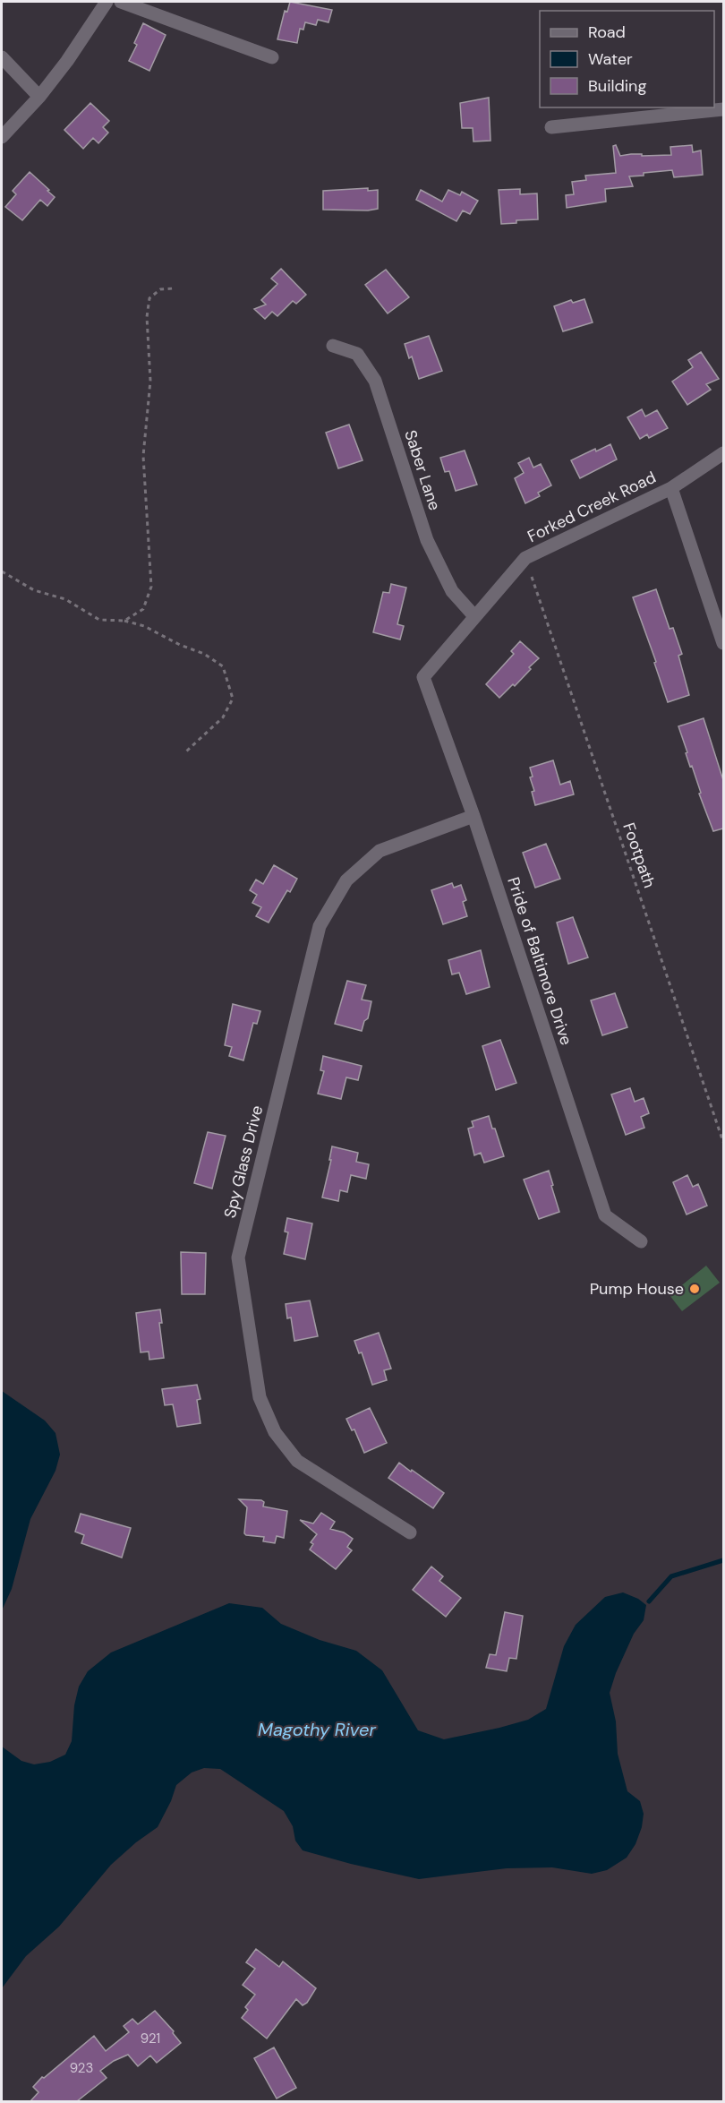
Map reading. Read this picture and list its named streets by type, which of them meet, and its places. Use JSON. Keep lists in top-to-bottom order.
{
  "streets": {
    "street": [
      "Saber Lane",
      "Forked Creek Road",
      "Pride of Baltimore Drive",
      "Spy Glass Drive"
    ],
    "path": ["Footpath"]
  },
  "crossings": [
    ["Saber Lane", "Forked Creek Road"],
    ["Forked Creek Road", "Pride of Baltimore Drive"],
    ["Pride of Baltimore Drive", "Spy Glass Drive"]
  ],
  "water": ["Magothy River"],
  "places": ["Pump House"],
  "house_numbers": ["921", "923"],
  "legend": ["Road", "Water", "Building"]
}
